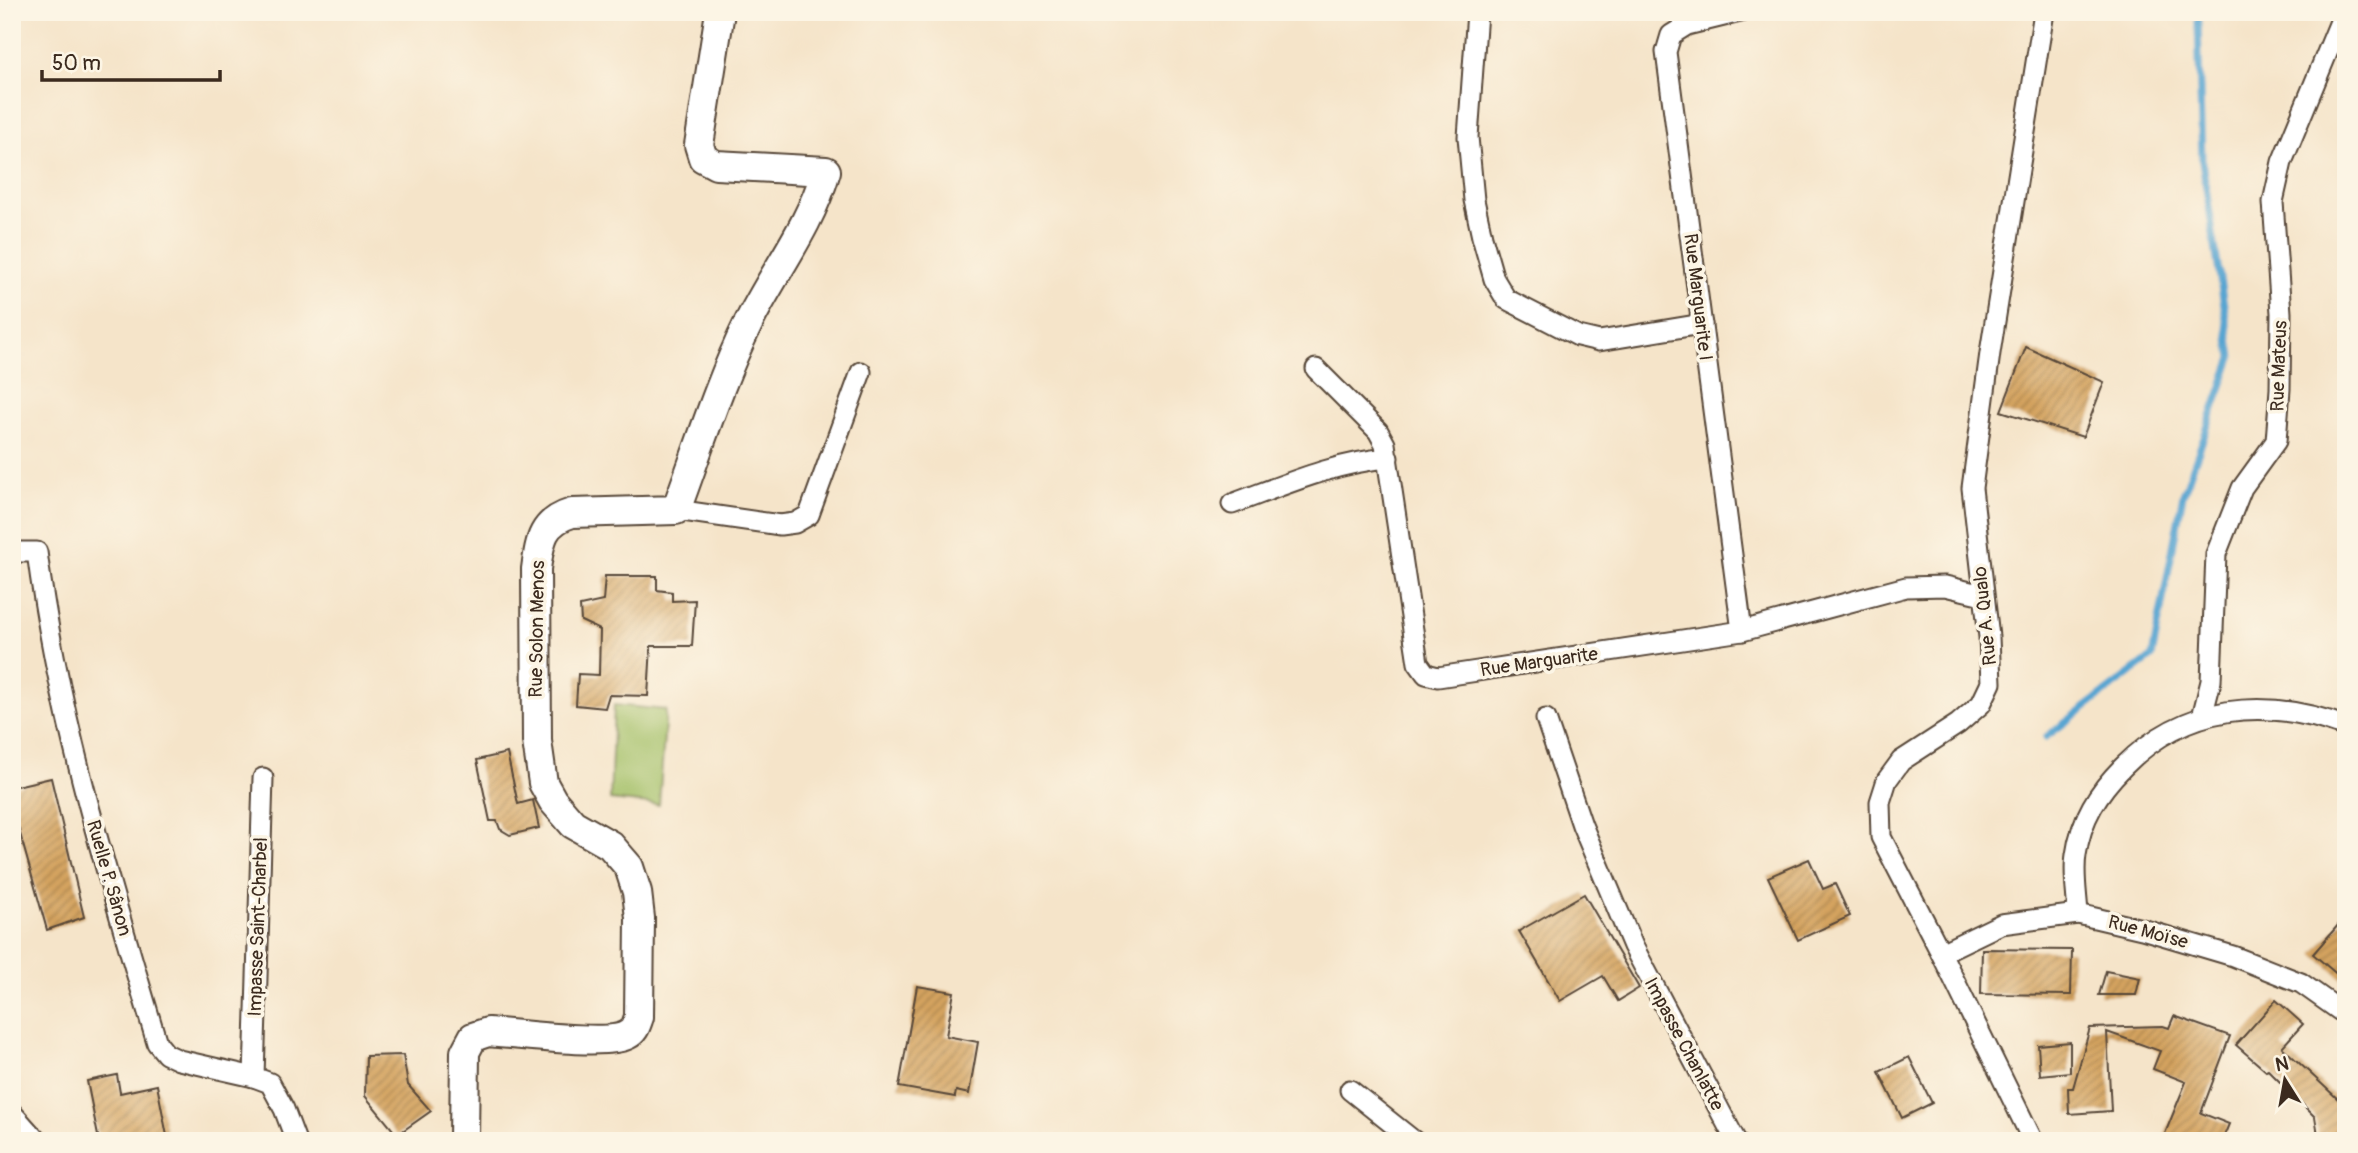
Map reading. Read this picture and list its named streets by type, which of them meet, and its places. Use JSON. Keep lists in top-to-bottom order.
{
  "streets": {
    "street": [
      "Rue Marguarite I",
      "Rue Mateus",
      "Rue A. Qualo",
      "Rue Solon Menos",
      "Rue Marguarite",
      "Ruelle P. Sânon",
      "Impasse Saint-Charbel",
      "Rue Moïse",
      "Impasse Chanlatte"
    ]
  },
  "crossings": [
    ["Rue Marguarite I", "Rue Marguarite"],
    ["Rue A. Qualo", "Rue Marguarite"],
    ["Rue A. Qualo", "Rue Moïse"],
    ["Ruelle P. Sânon", "Impasse Saint-Charbel"]
  ],
  "scale_bar": "50 m",
  "north": "top"
}
